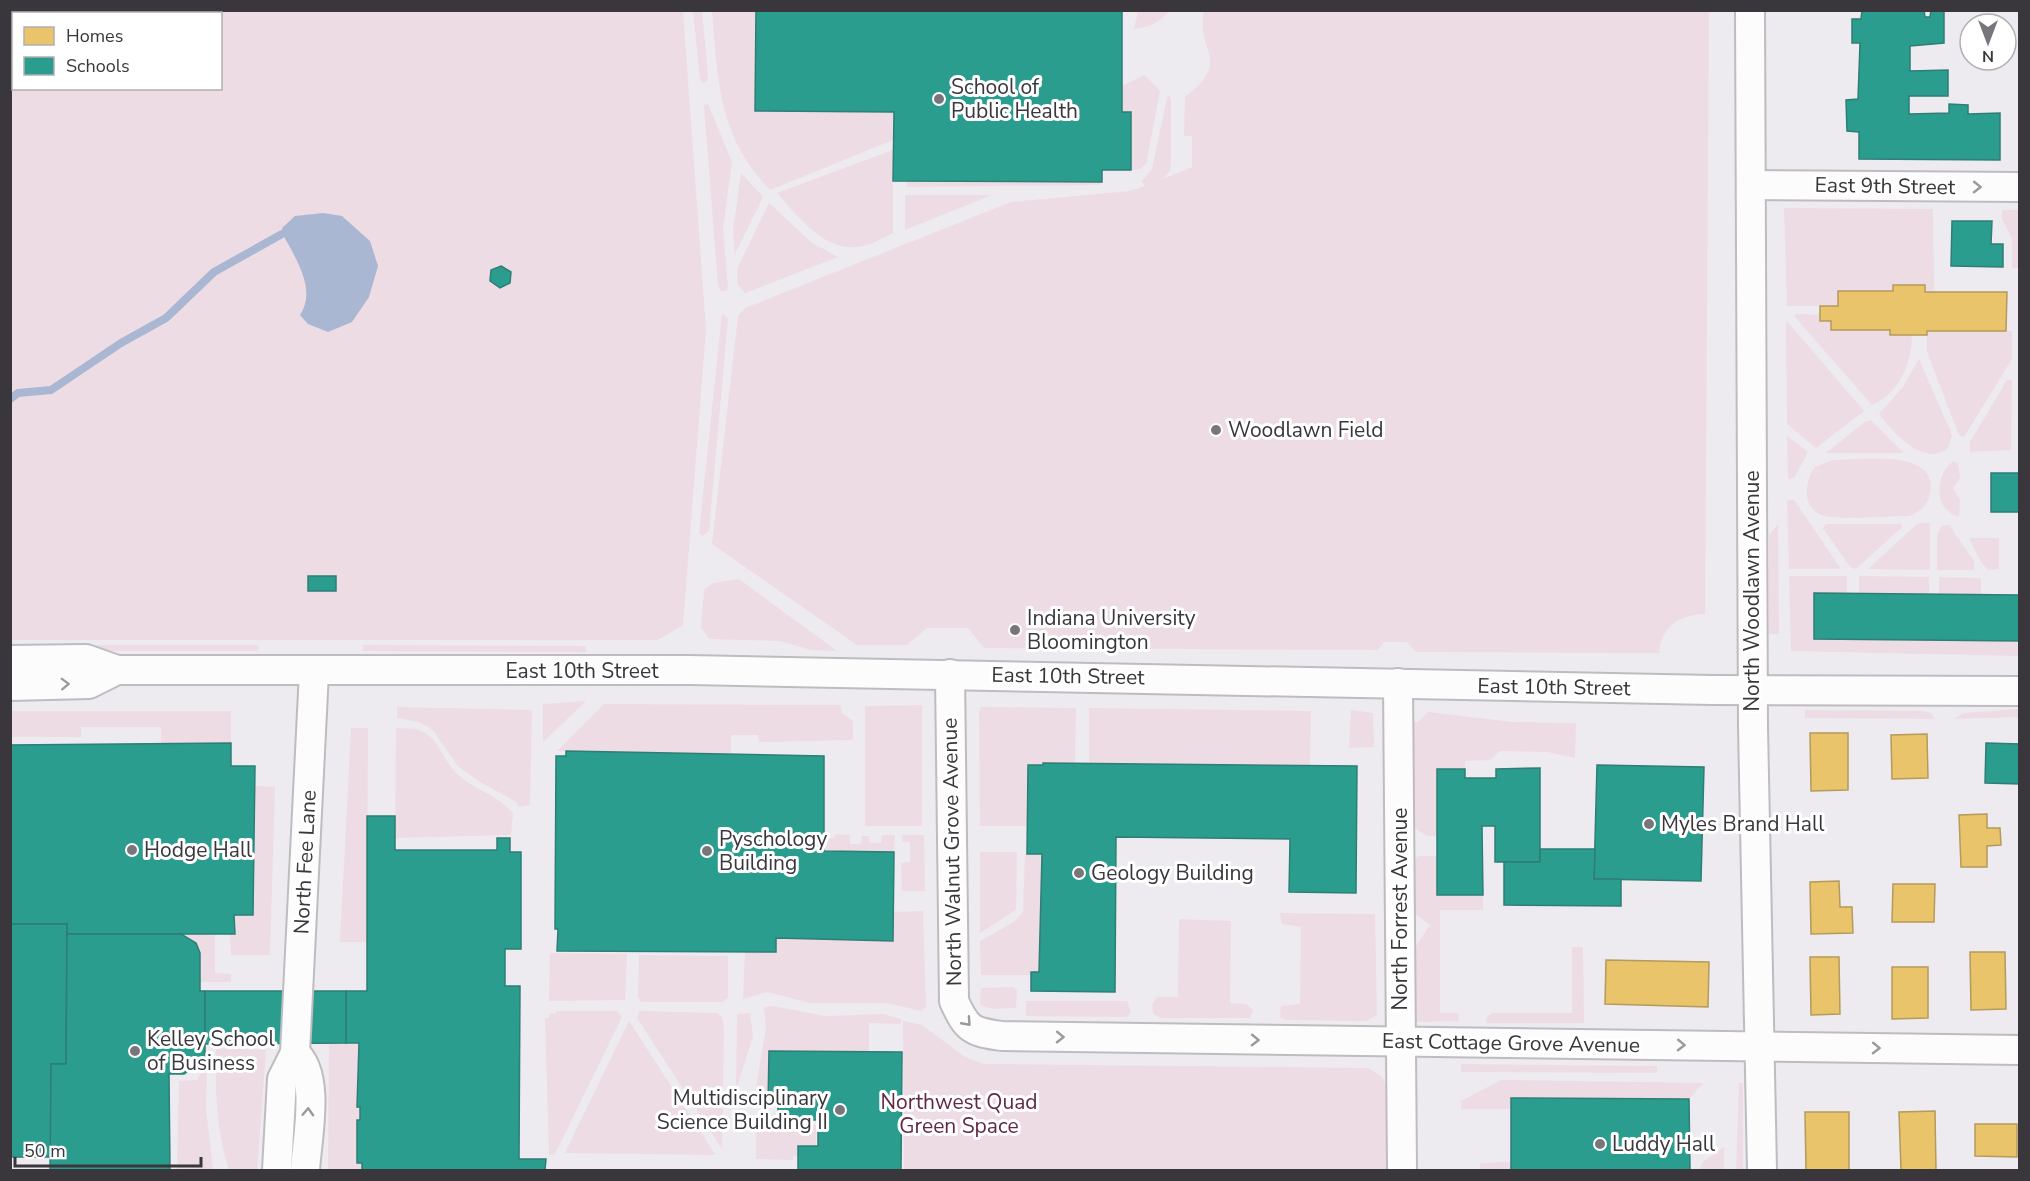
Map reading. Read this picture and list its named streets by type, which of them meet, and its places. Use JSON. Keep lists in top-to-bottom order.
{
  "streets": {
    "street": [
      "East 9th Street",
      "North Woodlawn Avenue",
      "East 10th Street",
      "North Walnut Grove Avenue",
      "North Fee Lane",
      "North Forrest Avenue",
      "East Cottage Grove Avenue"
    ]
  },
  "crossings": [
    ["East 9th Street", "North Woodlawn Avenue"],
    ["North Woodlawn Avenue", "East 10th Street"],
    ["North Woodlawn Avenue", "East Cottage Grove Avenue"],
    ["East 10th Street", "North Walnut Grove Avenue"],
    ["East 10th Street", "North Fee Lane"],
    ["East 10th Street", "North Forrest Avenue"],
    ["North Walnut Grove Avenue", "East Cottage Grove Avenue"],
    ["North Forrest Avenue", "East Cottage Grove Avenue"]
  ],
  "one_way": ["East 9th Street", "North Walnut Grove Avenue", "East Cottage Grove Avenue"],
  "parks": ["Northwest Quad Green Space"],
  "places": [
    "School of Public Health",
    "Woodlawn Field",
    "Indiana University Bloomington",
    "Myles Brand Hall",
    "Hodge Hall",
    "Pyschology Building",
    "Geology Building",
    "Kelley School of Business",
    "Multidisciplinary Science Building II",
    "Luddy Hall"
  ],
  "legend": ["Homes", "Schools"],
  "scale_bar": "50 m",
  "north": "bottom"
}
